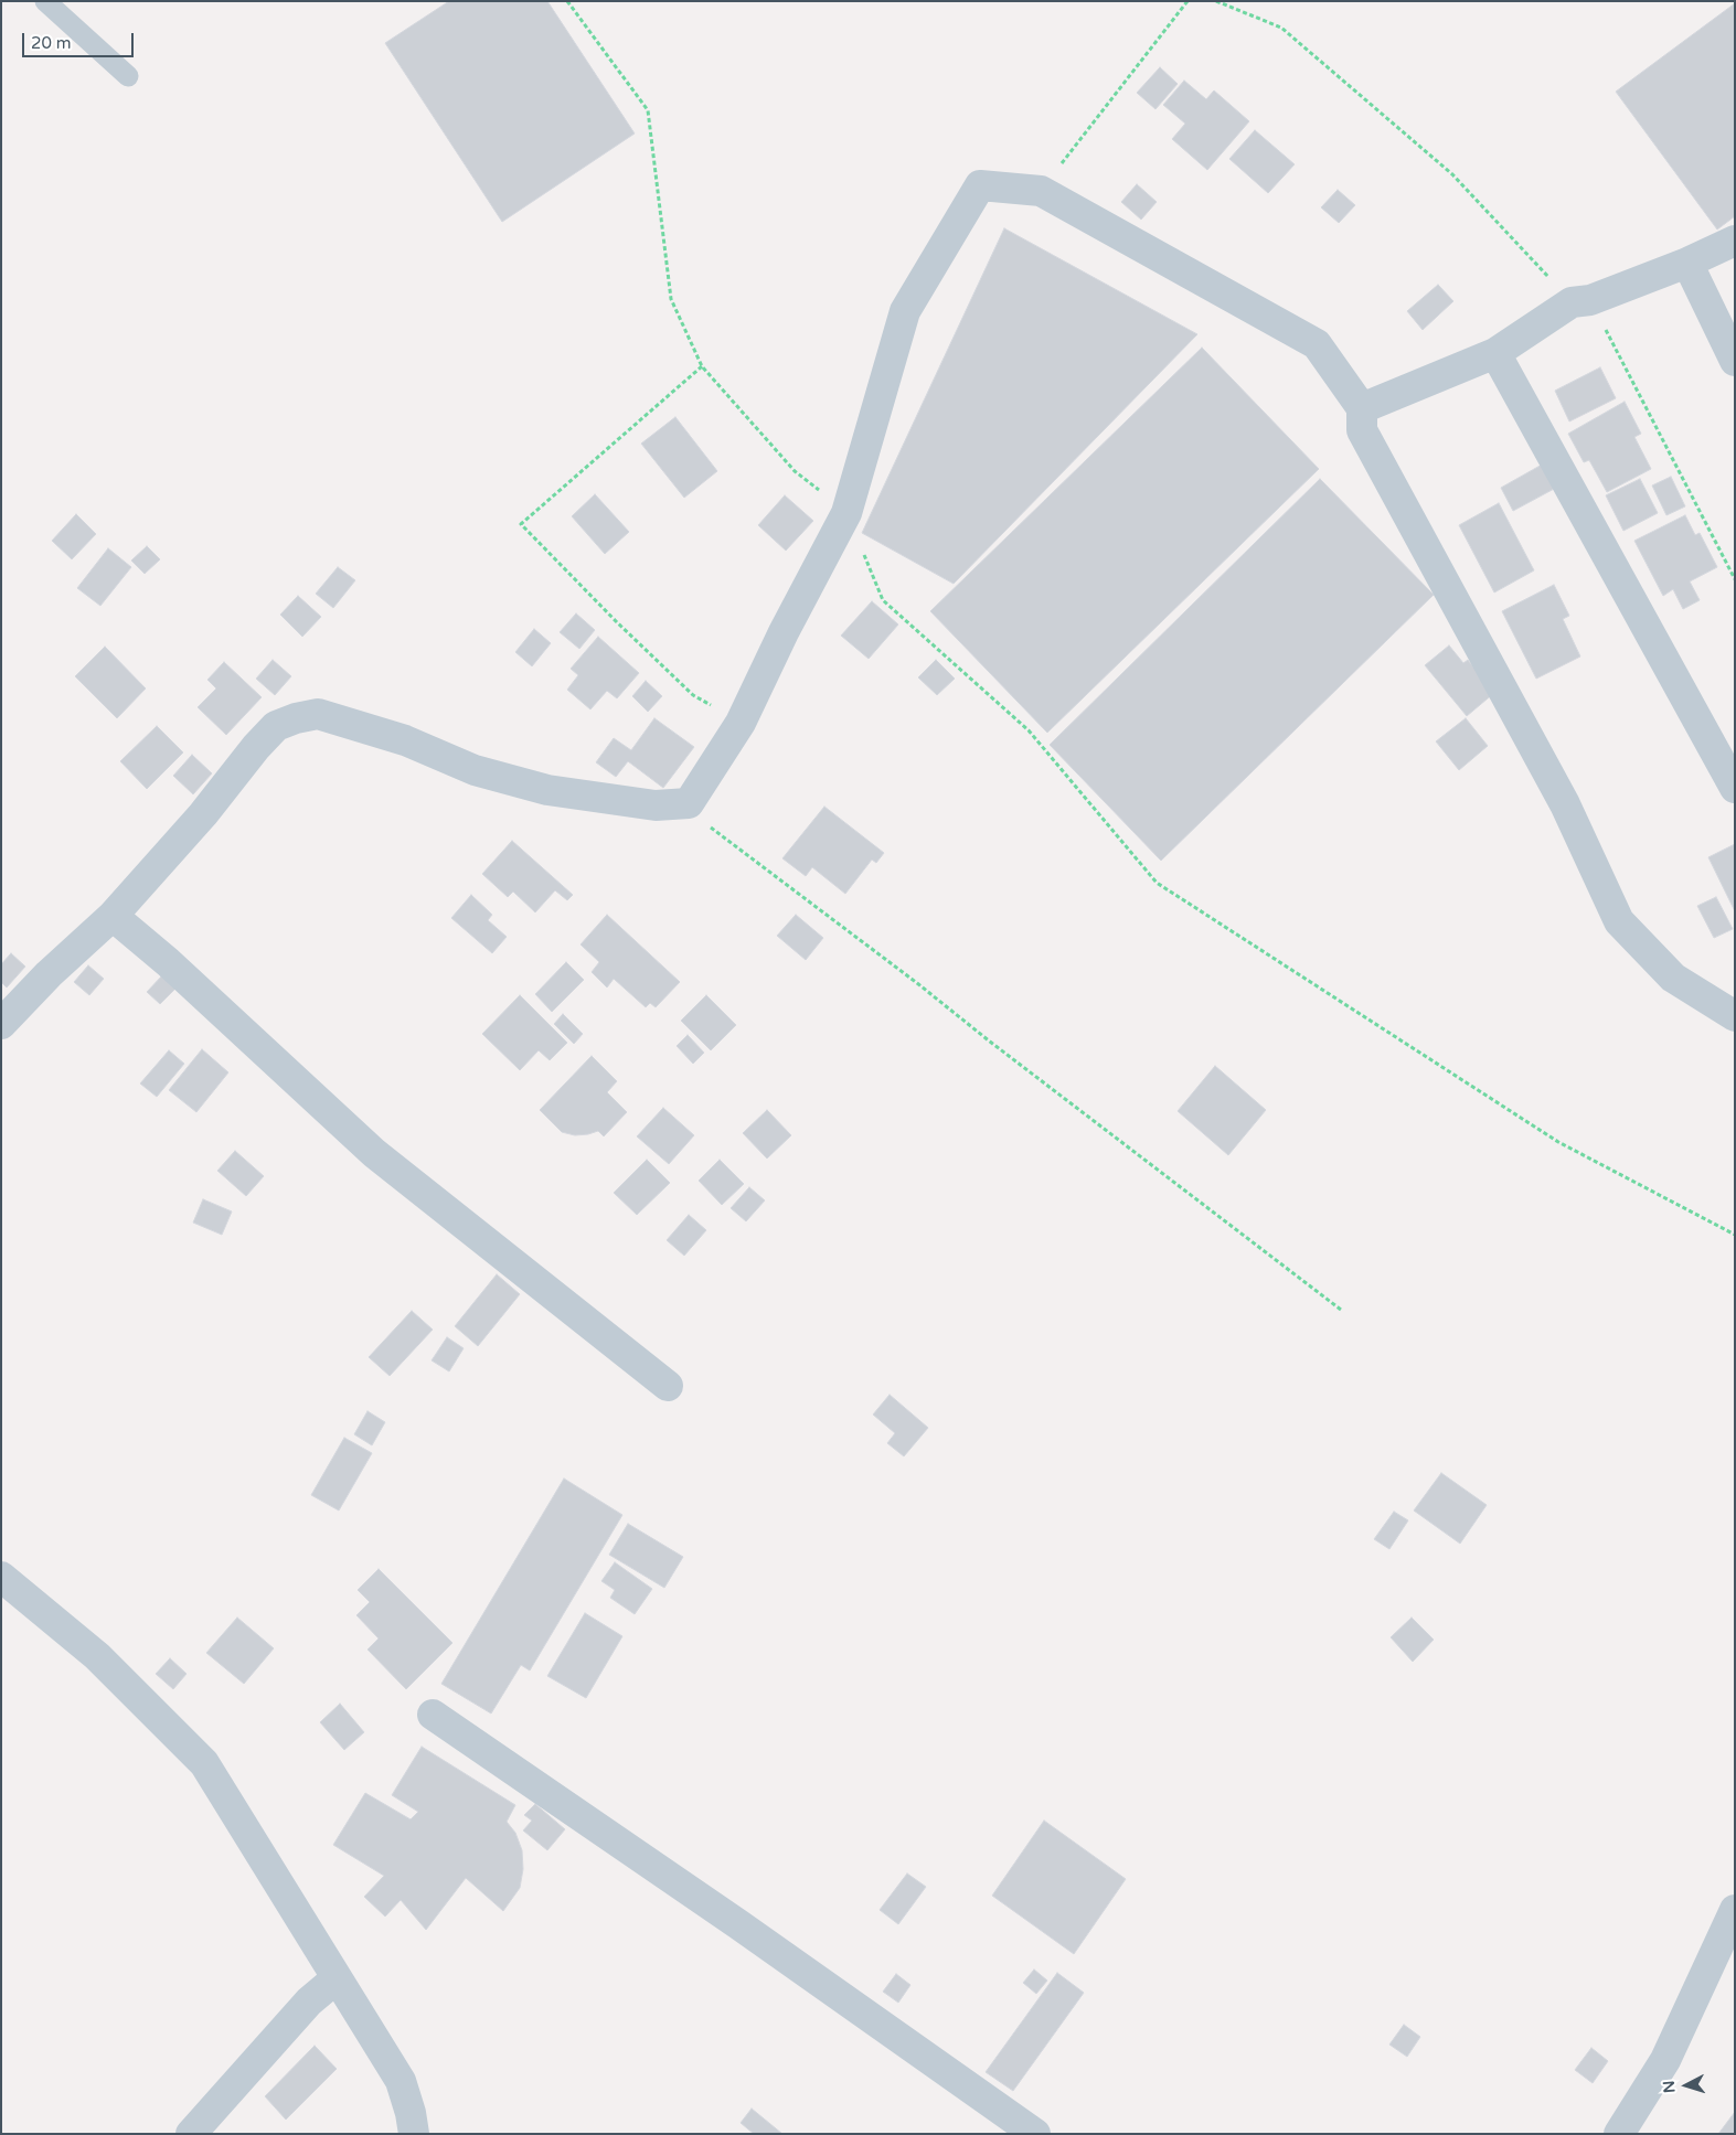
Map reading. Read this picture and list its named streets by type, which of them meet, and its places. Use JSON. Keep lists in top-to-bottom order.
{
  "scale_bar": "20 m",
  "north": "left"
}
